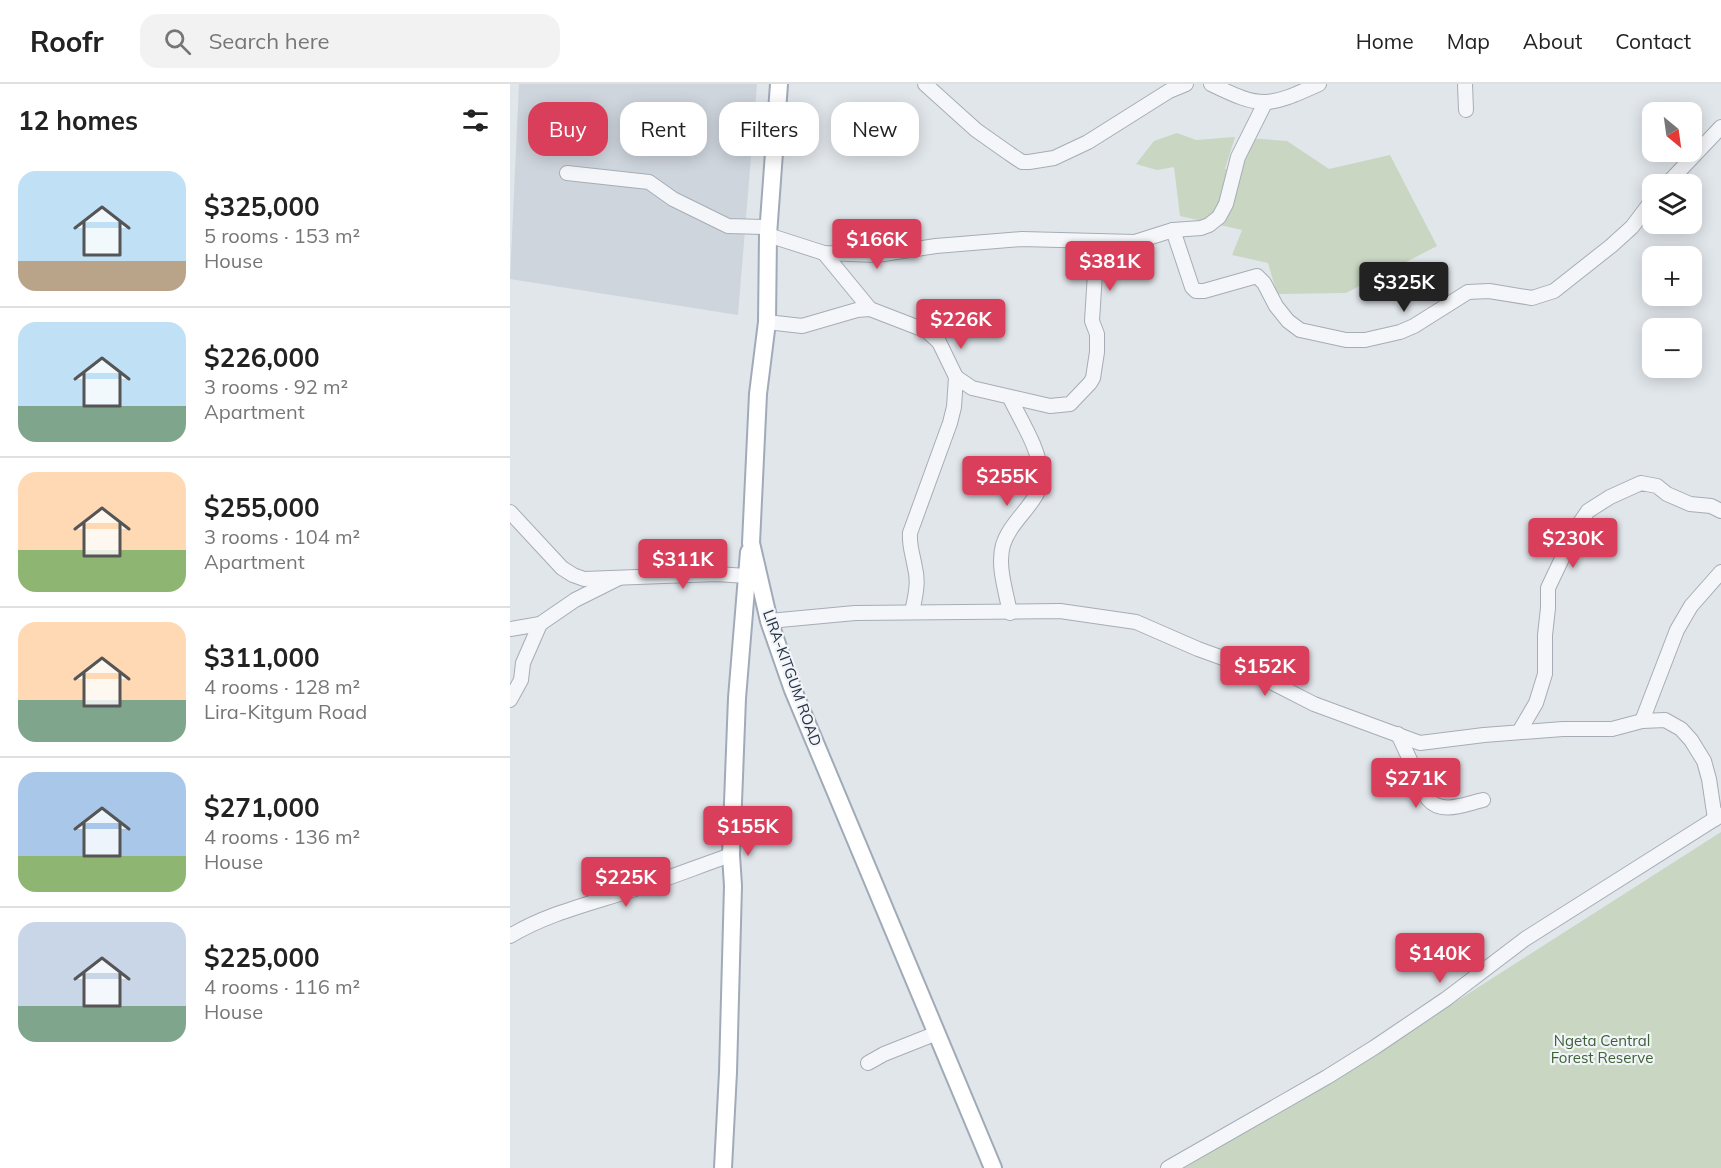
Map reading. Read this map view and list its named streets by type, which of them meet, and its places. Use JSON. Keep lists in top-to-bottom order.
{
  "streets": {
    "main road": ["LIRA-KITGUM ROAD"]
  },
  "parks": ["Ngeta Central Forest Reserve"],
  "north": "bottom right",
  "page": {
    "header": "Roofr",
    "search": "Search here",
    "nav": [
      "Home",
      "Map",
      "About",
      "Contact"
    ],
    "heading": "12 homes",
    "map_buttons": ["+", "−"],
    "chip": [
      "Buy",
      "Rent",
      "Filters",
      "New"
    ],
    "list": [
      {
        "name": "$325,000",
        "note": "5 rooms · 153 m² · House"
      },
      {
        "name": "$226,000",
        "note": "3 rooms · 92 m² · Apartment"
      },
      {
        "name": "$255,000",
        "note": "3 rooms · 104 m² · Apartment"
      },
      {
        "name": "$311,000",
        "note": "4 rooms · 128 m² · Lira-Kitgum Road"
      },
      {
        "name": "$271,000",
        "note": "4 rooms · 136 m² · House"
      },
      {
        "name": "$225,000",
        "note": "4 rooms · 116 m² · House"
      }
    ],
    "price": [
      "$166K",
      "$381K",
      "$325K",
      "$226K",
      "$255K",
      "$230K",
      "$311K",
      "$152K",
      "$271K",
      "$155K",
      "$225K",
      "$140K"
    ]
  }
}
